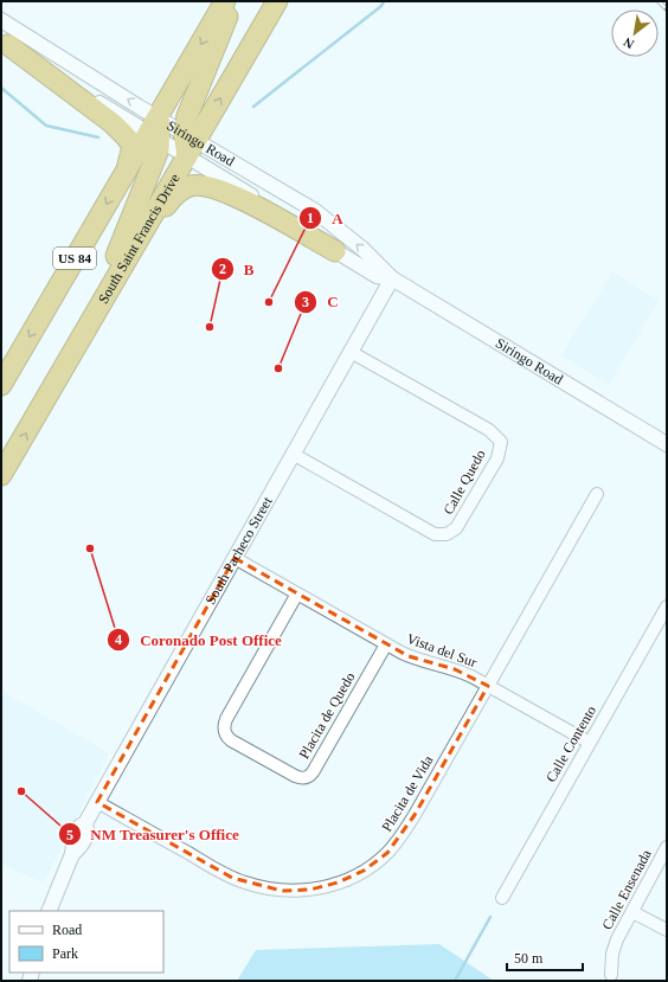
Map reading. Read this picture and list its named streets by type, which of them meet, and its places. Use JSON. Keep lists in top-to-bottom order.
{
  "streets": {
    "highway": ["South Saint Francis Drive", "US 84"],
    "street": [
      "Siringo Road",
      "Calle Quedo",
      "South Pacheco Street",
      "Vista del Sur",
      "Placita de Quedo",
      "Calle Contento",
      "Placita de Vida",
      "Calle Ensenada"
    ]
  },
  "crossings": [
    ["Siringo Road", "South Saint Francis Drive"],
    ["Siringo Road", "US 84"],
    ["Siringo Road", "South Pacheco Street"],
    ["Calle Quedo", "South Pacheco Street"],
    ["South Pacheco Street", "Vista del Sur"],
    ["South Pacheco Street", "Placita de Vida"],
    ["Vista del Sur", "Placita de Quedo"],
    ["Vista del Sur", "Calle Contento"],
    ["Vista del Sur", "Placita de Vida"]
  ],
  "places": [
    "A",
    "B",
    "C",
    "Coronado Post Office",
    "NM Treasurer's Office"
  ],
  "legend": ["Road", "Park"],
  "scale_bar": "50 m",
  "north": "bottom left"
}
